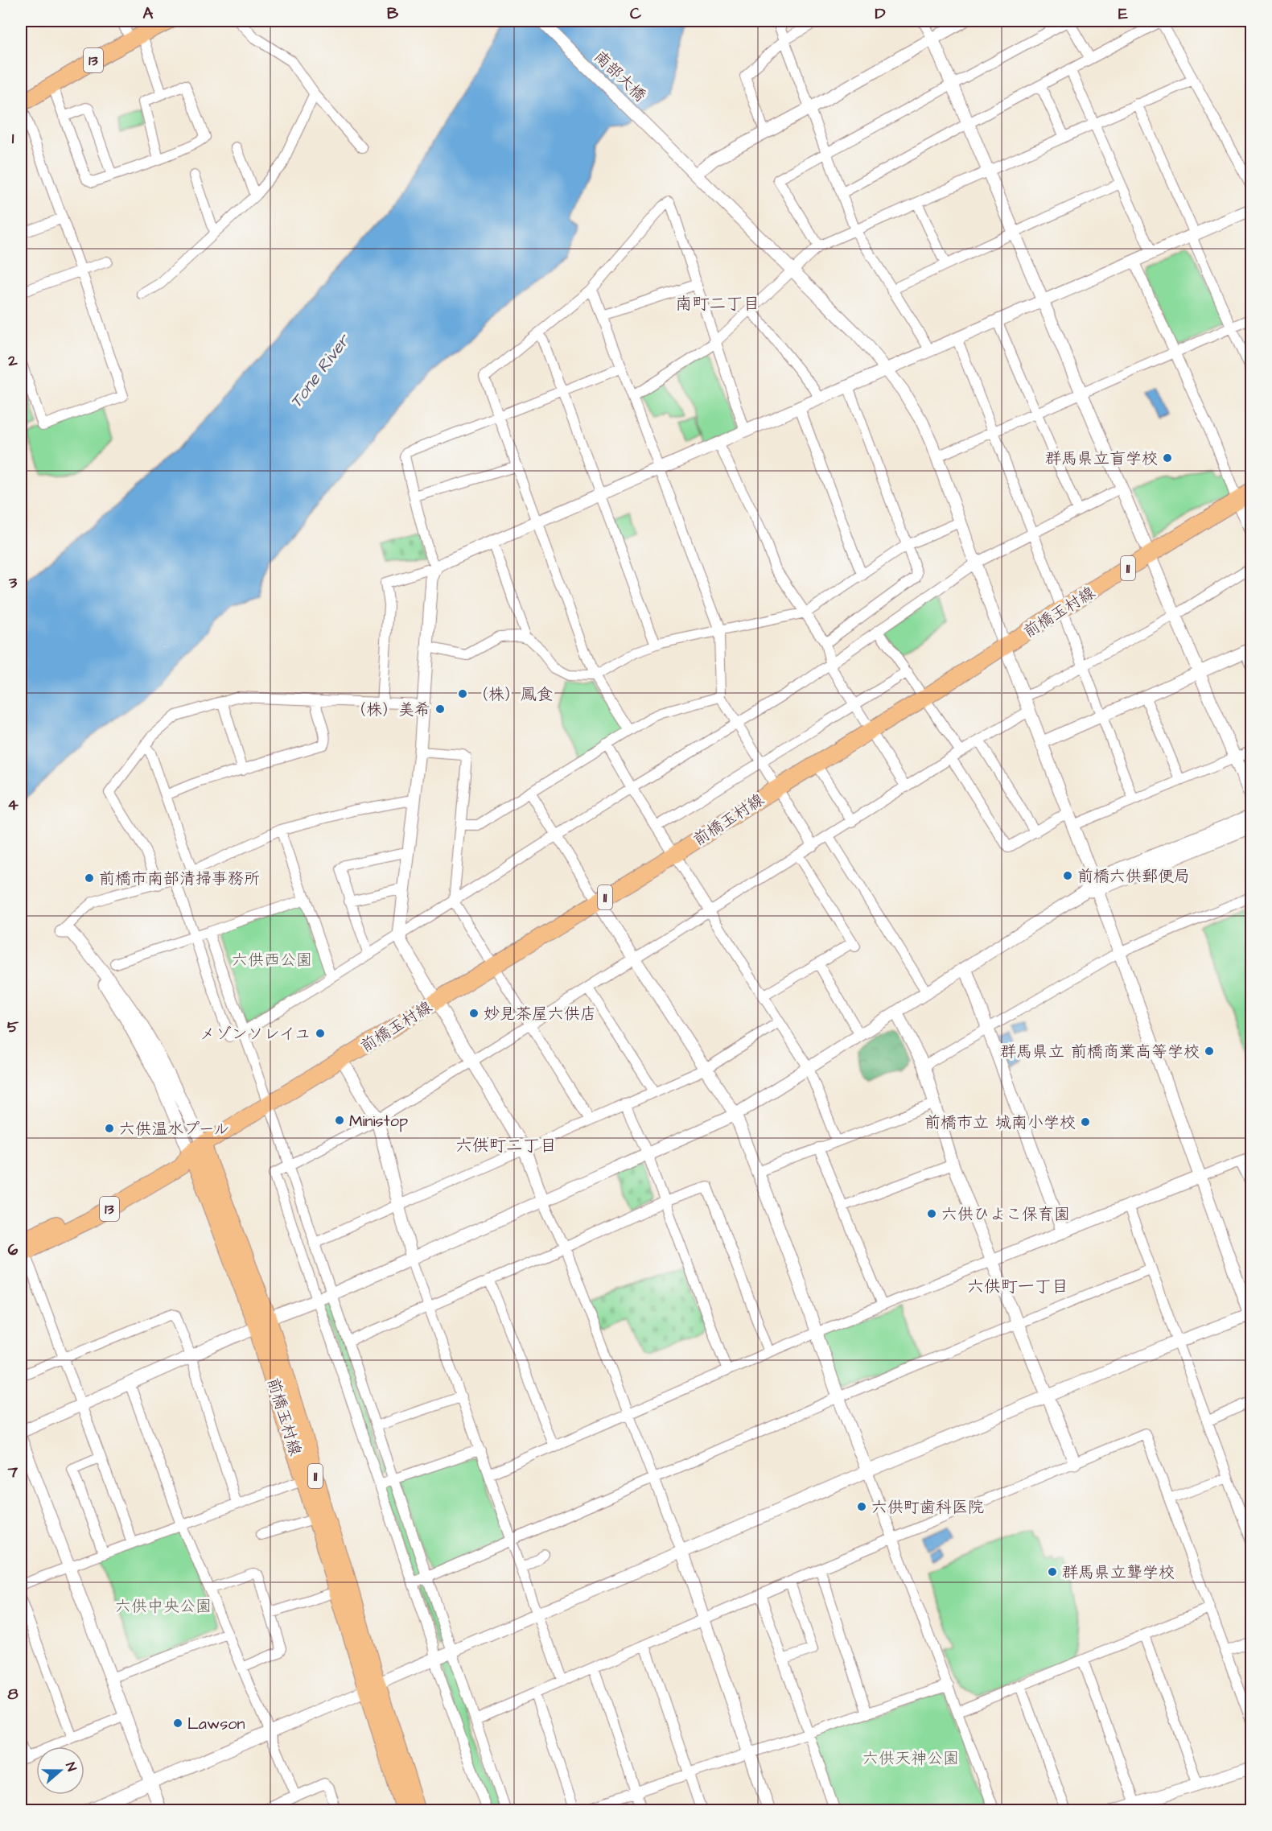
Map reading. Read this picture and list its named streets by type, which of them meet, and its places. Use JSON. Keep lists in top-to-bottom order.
{
  "streets": {
    "main road": ["13", "11", "前橋玉村線"],
    "street": ["南部大橋"]
  },
  "crossings": [
    ["13", "前橋玉村線"],
    ["南部大橋", "前橋玉村線"]
  ],
  "districts": ["南町二丁目", "六供町二丁目", "六供町一丁目"],
  "water": ["Tone River"],
  "parks": ["六供西公園", "六供中央公園", "六供天神公園"],
  "places": [
    "群馬県立盲学校",
    "（株）鳳食",
    "（株）美希",
    "前橋六供郵便局",
    "前橋市南部清掃事務所",
    "妙見茶屋六供店",
    "メゾンソレイユ",
    "群馬県立 前橋商業高等学校",
    "Ministop",
    "前橋市立 城南小学校",
    "六供温水プール",
    "六供ひよこ保育園",
    "六供町歯科医院",
    "群馬県立聾学校",
    "Lawson"
  ],
  "north": "right",
  "grid": {
    "columns": [
      "A",
      "B",
      "C",
      "D",
      "E"
    ],
    "rows": [
      "1",
      "2",
      "3",
      "4",
      "5",
      "6",
      "7",
      "8"
    ]
  }
}
